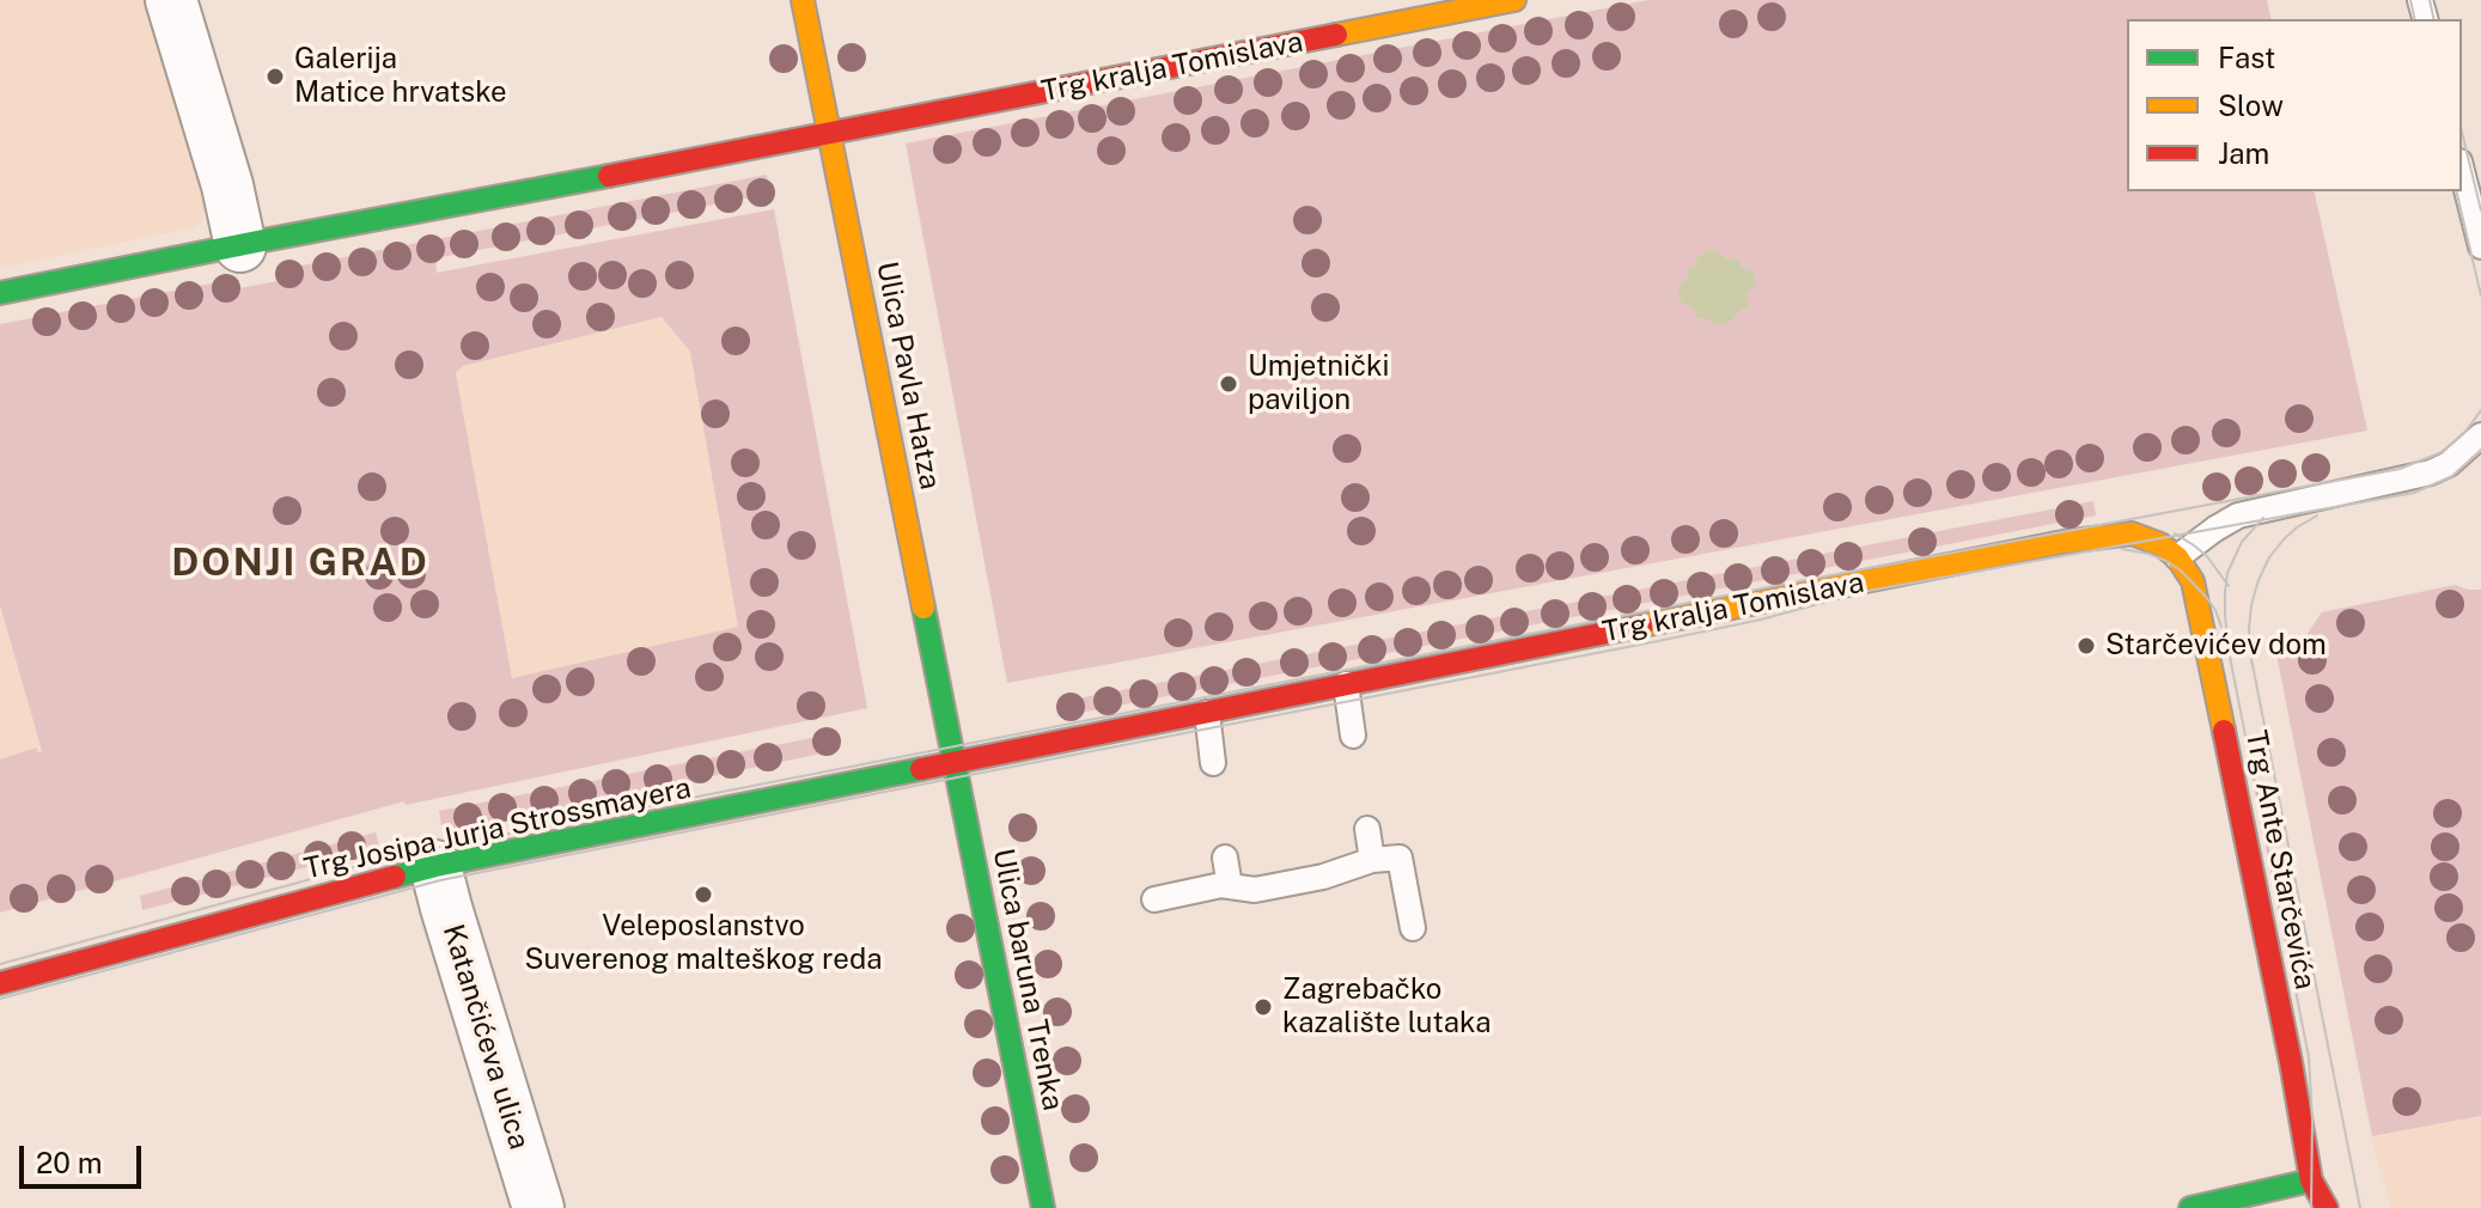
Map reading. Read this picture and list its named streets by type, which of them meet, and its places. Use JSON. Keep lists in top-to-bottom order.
{
  "streets": {
    "street": [
      "Trg kralja Tomislava",
      "Ulica Pavla Hatza",
      "Trg Josipa Jurja Strossmayera",
      "Trg Ante Starčevića",
      "Ulica baruna Trenka",
      "Katančićeva ulica"
    ]
  },
  "crossings": [
    ["Trg kralja Tomislava", "Ulica Pavla Hatza"],
    ["Trg kralja Tomislava", "Trg Josipa Jurja Strossmayera"],
    ["Trg kralja Tomislava", "Trg Ante Starčevića"],
    ["Trg kralja Tomislava", "Ulica baruna Trenka"],
    ["Ulica Pavla Hatza", "Trg Josipa Jurja Strossmayera"],
    ["Ulica Pavla Hatza", "Ulica baruna Trenka"],
    ["Trg Josipa Jurja Strossmayera", "Ulica baruna Trenka"],
    ["Trg Josipa Jurja Strossmayera", "Katančićeva ulica"]
  ],
  "districts": ["DONJI GRAD"],
  "places": [
    "Galerija Matice hrvatske",
    "Umjetnički paviljon",
    "Starčevićev dom",
    "Veleposlanstvo Suverenog malteškog reda",
    "Zagrebačko kazalište lutaka"
  ],
  "legend": ["Fast", "Slow", "Jam"],
  "scale_bar": "20 m"
}
